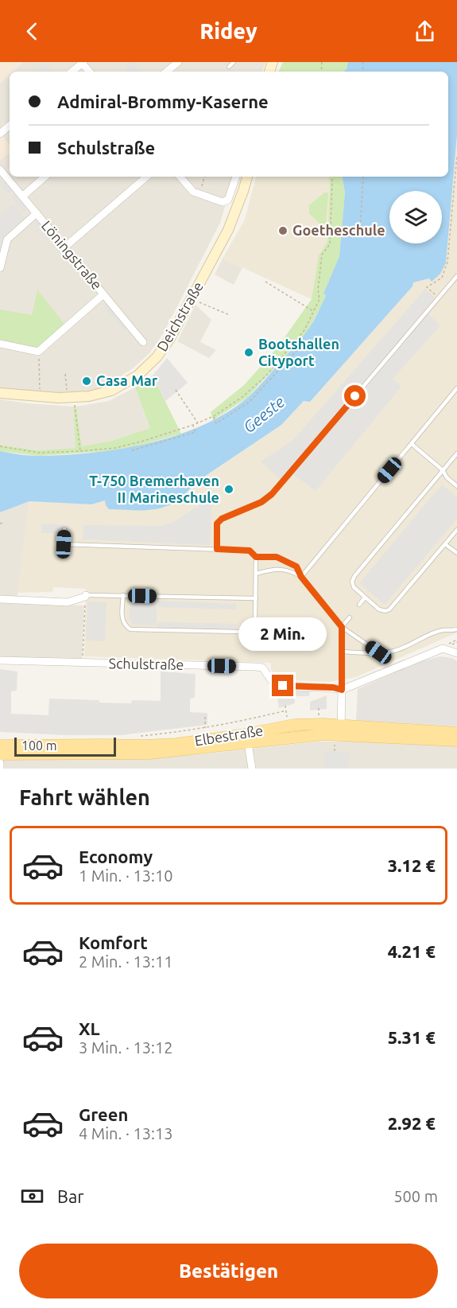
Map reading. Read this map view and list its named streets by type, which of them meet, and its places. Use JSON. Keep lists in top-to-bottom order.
{
  "streets": {
    "main road": ["Deichstraße", "Elbestraße"],
    "street": ["Löningstraße", "Schulstraße"]
  },
  "water": ["Geeste"],
  "places": [
    "Goetheschule",
    "Bootshallen Cityport",
    "Casa Mar",
    "T-750 Bremerhaven II Marineschule"
  ],
  "scale_bar": "100 m",
  "page": {
    "header": "Ridey",
    "banner": ["Admiral-Brommy-Kaserne", "Schulstraße"],
    "bubble": "2 Min.",
    "scale": "100 m",
    "heading": "Fahrt wählen",
    "list": [
      {
        "name": "Economy",
        "note": "1 Min. · 13:10",
        "value": "3.12 €"
      },
      {
        "name": "Komfort",
        "note": "2 Min. · 13:11",
        "value": "4.21 €"
      },
      {
        "name": "XL",
        "note": "3 Min. · 13:12",
        "value": "5.31 €"
      },
      {
        "name": "Green",
        "note": "4 Min. · 13:13",
        "value": "2.92 €"
      }
    ],
    "pay": ["Bar", "500 m"],
    "buttons": "Bestätigen"
  }
}
